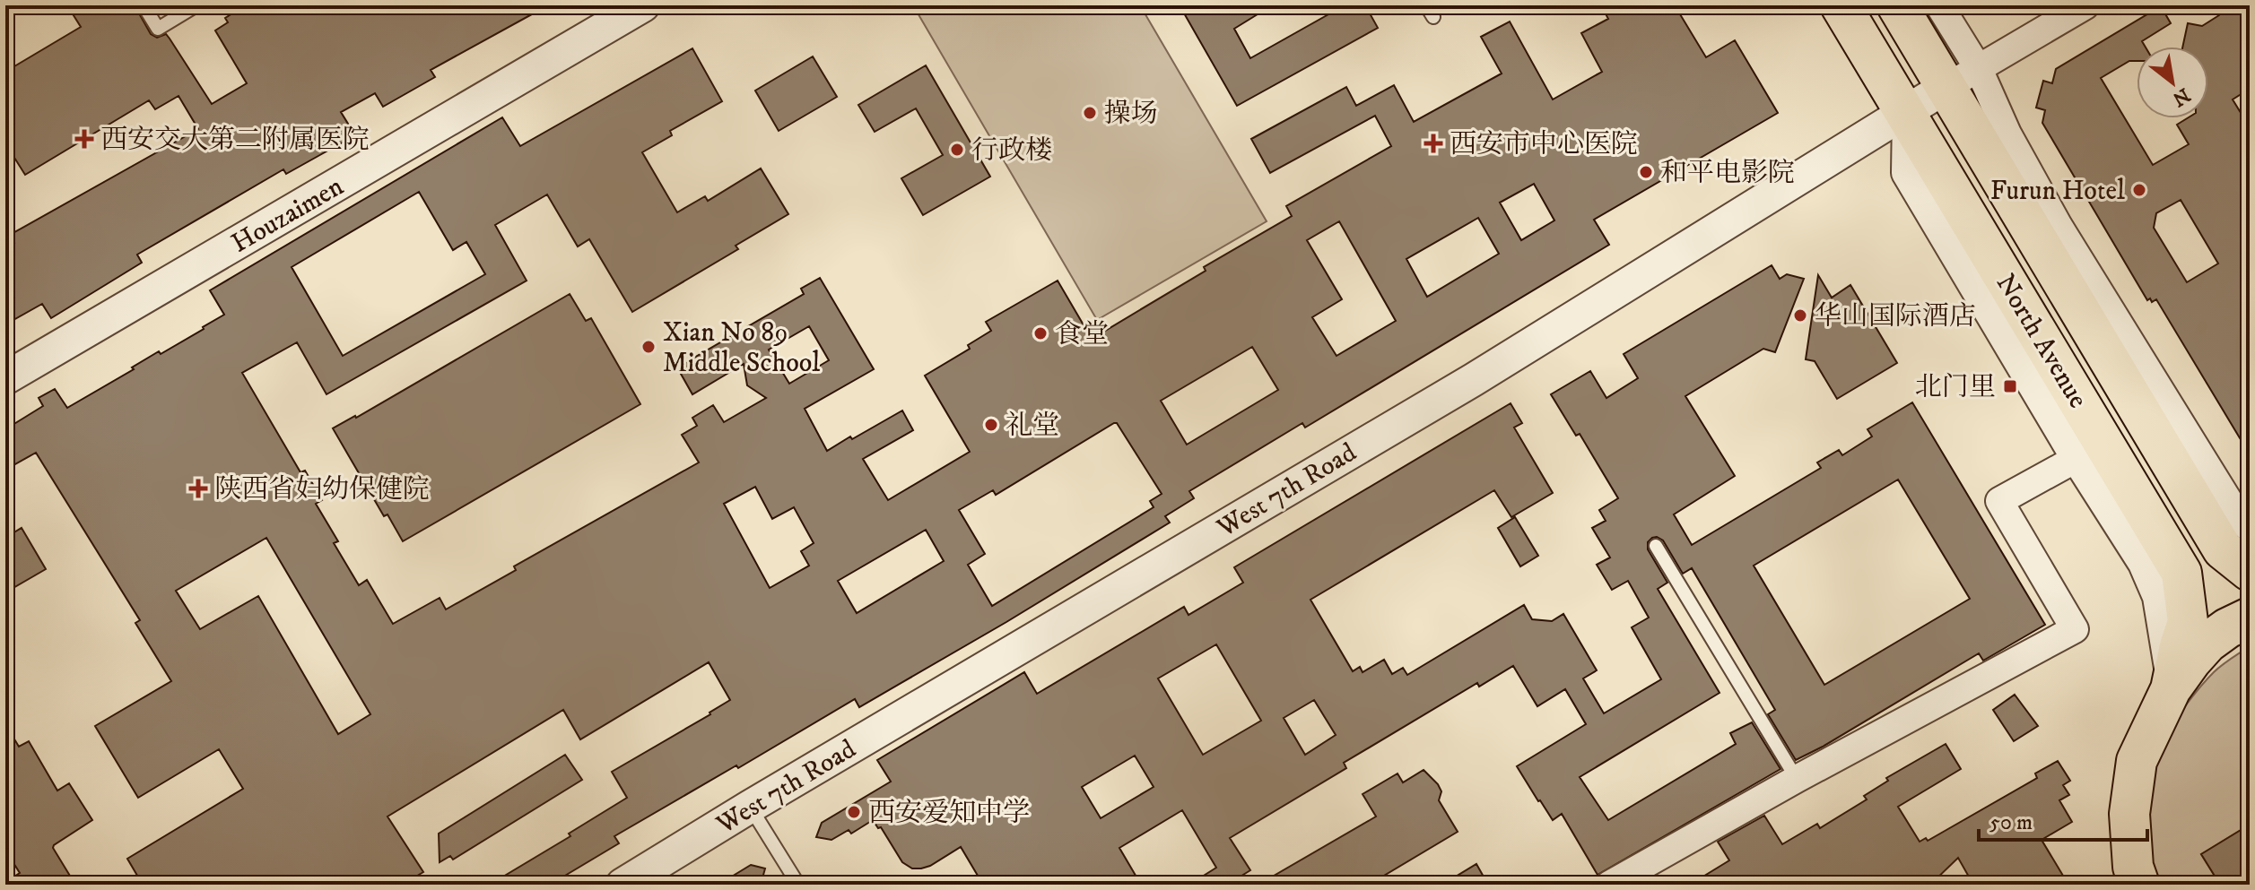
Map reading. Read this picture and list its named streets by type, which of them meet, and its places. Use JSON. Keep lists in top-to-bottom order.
{
  "streets": {
    "main road": ["North Avenue"],
    "street": ["Houzaimen", "West 7th Road"]
  },
  "crossings": [
    ["North Avenue", "West 7th Road"]
  ],
  "places": {
    "other": [
      "操场",
      "行政楼",
      "和平电影院",
      "Furun Hotel",
      "华山国际酒店",
      "食堂",
      "Xian No 89 Middle School",
      "礼堂",
      "西安爱知中学"
    ],
    "health": ["西安交大第二附属医院", "西安市中心医院", "陕西省妇幼保健院"],
    "transit": ["北门里"]
  },
  "scale_bar": "50 m",
  "north": "bottom right"
}
